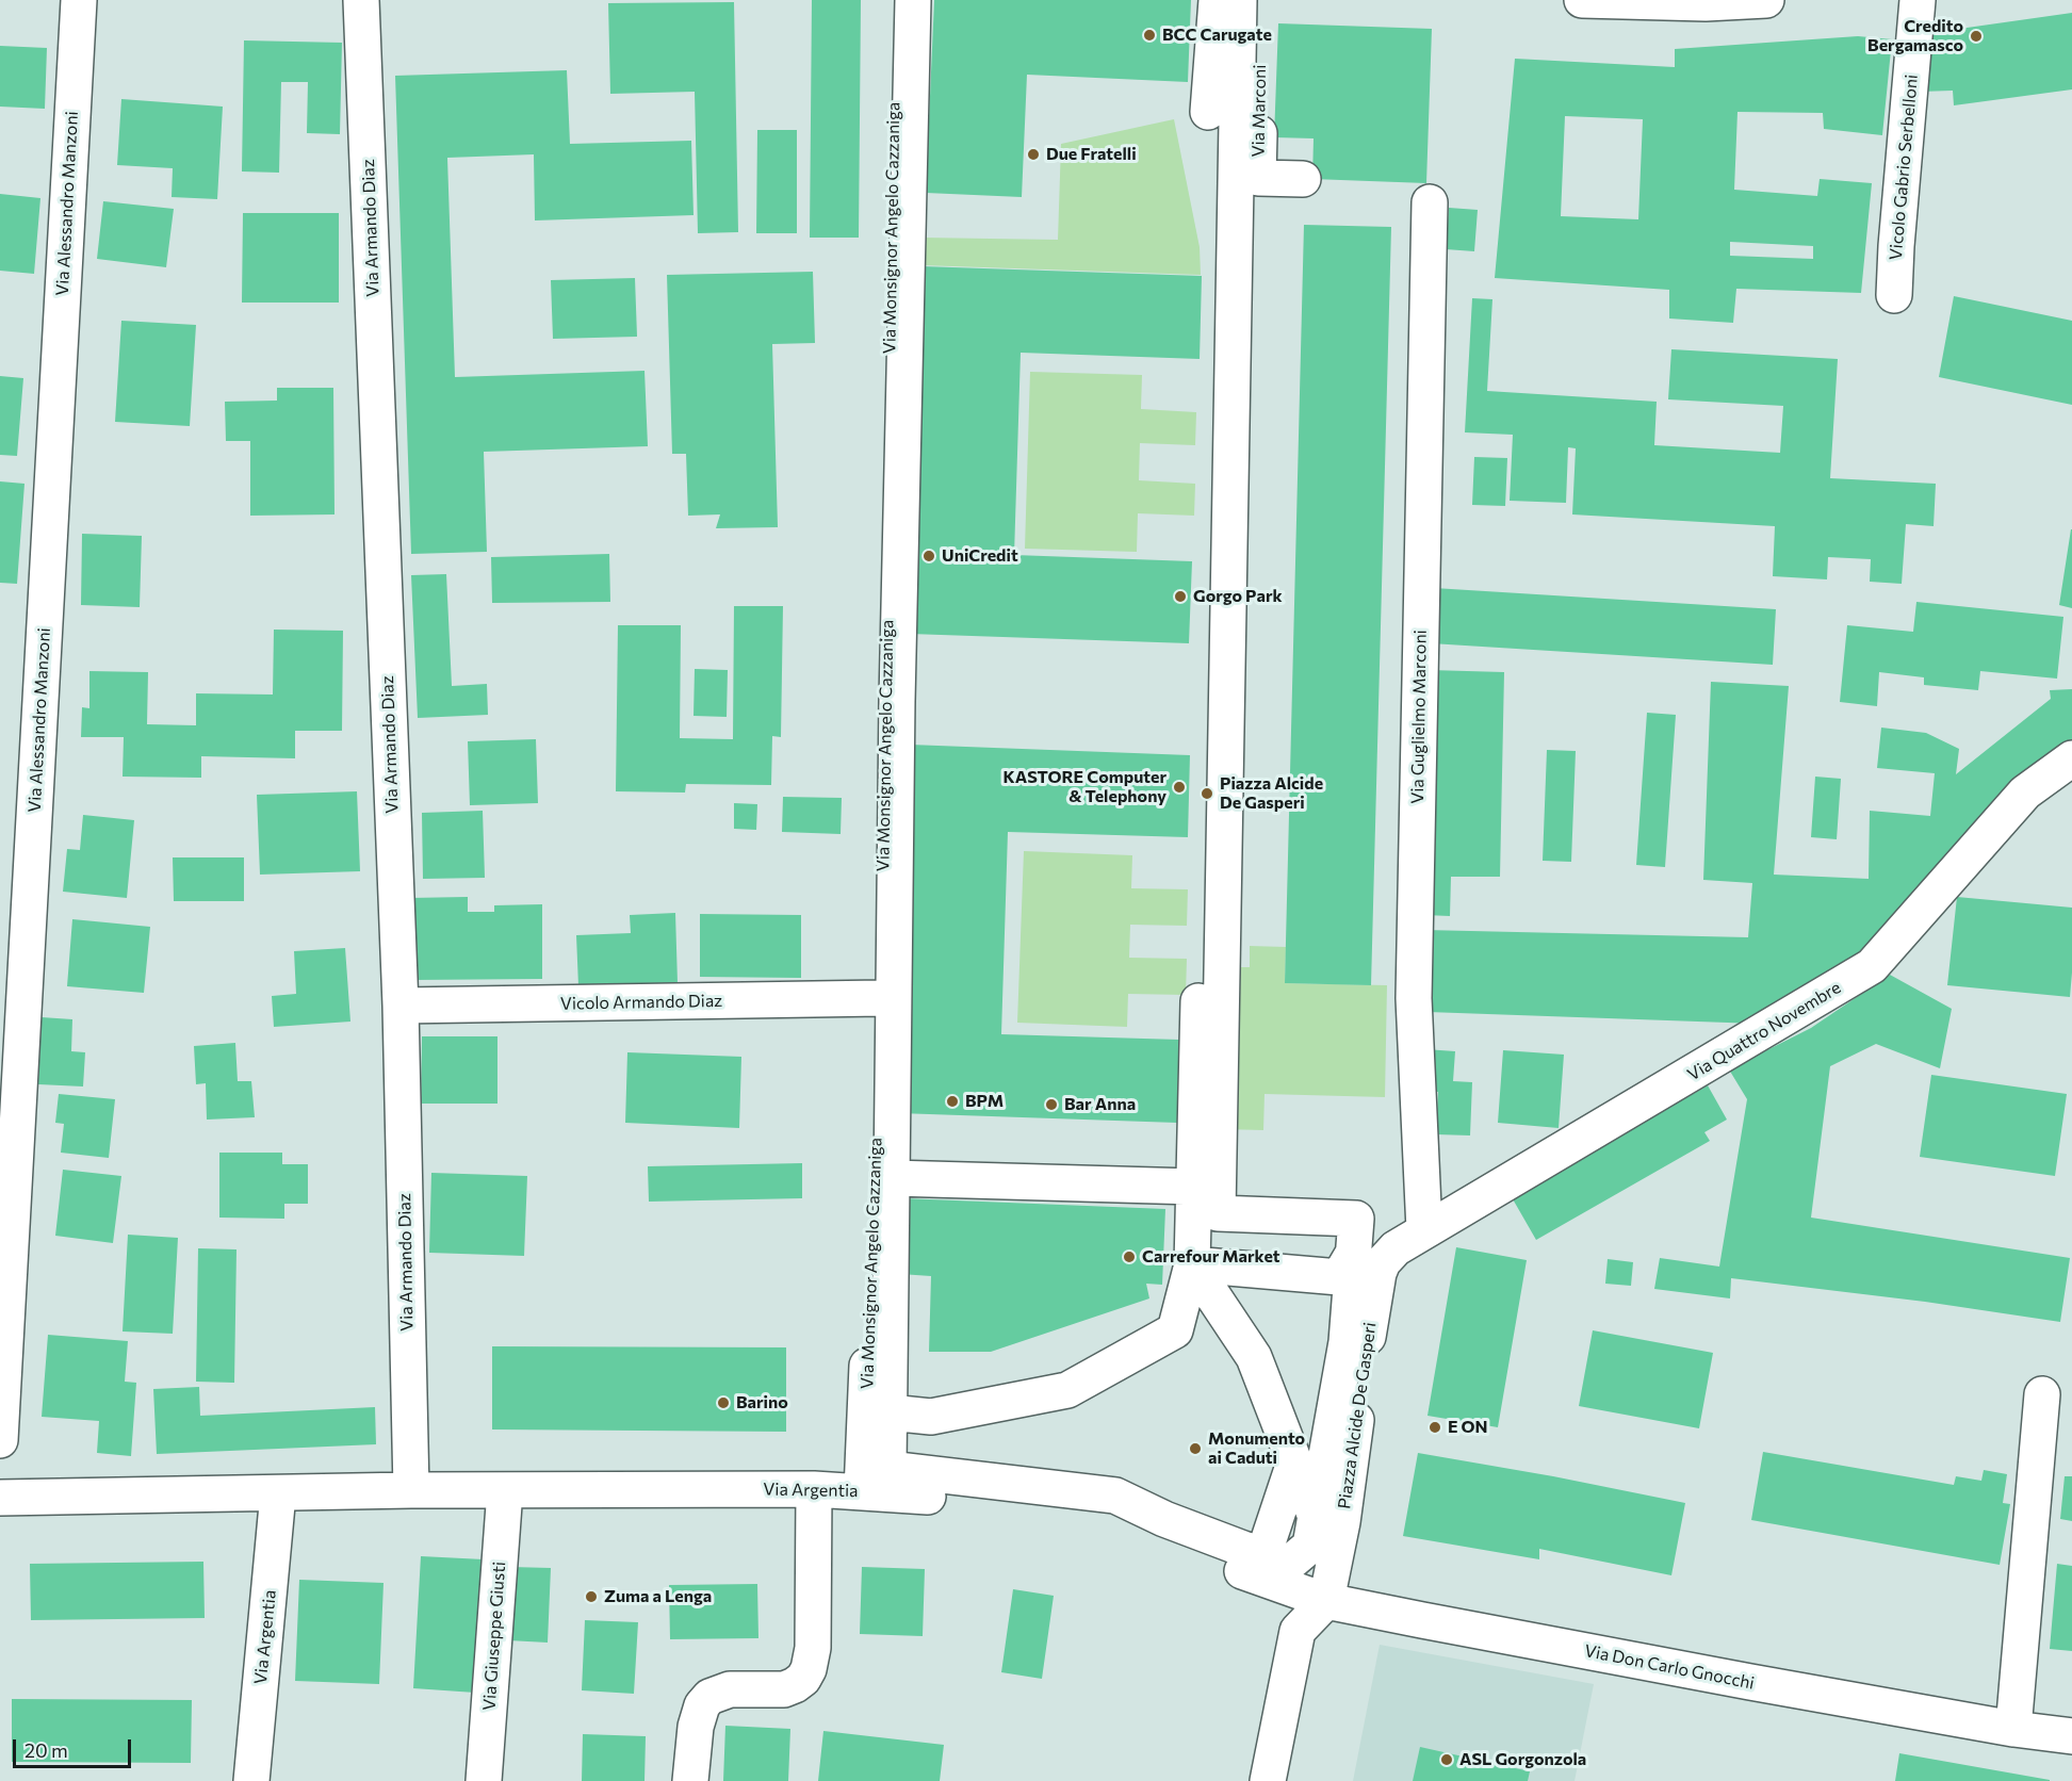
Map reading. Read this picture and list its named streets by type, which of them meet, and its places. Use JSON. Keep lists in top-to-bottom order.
{
  "streets": {
    "street": [
      "Via Marconi",
      "Vicolo Gabrio Serbelloni",
      "Via Alessandro Manzoni",
      "Via Armando Diaz",
      "Via Monsignor Angelo Cazzaniga",
      "Via Guglielmo Marconi",
      "Vicolo Armando Diaz",
      "Via Quattro Novembre",
      "Piazza Alcide De Gasperi",
      "Via Argentia",
      "Via Giuseppe Giusti",
      "Via Don Carlo Gnocchi"
    ]
  },
  "crossings": [
    ["Via Armando Diaz", "Vicolo Armando Diaz"],
    ["Via Armando Diaz", "Via Argentia"],
    ["Via Monsignor Angelo Cazzaniga", "Vicolo Armando Diaz"],
    ["Via Monsignor Angelo Cazzaniga", "Via Argentia"],
    ["Via Guglielmo Marconi", "Via Quattro Novembre"],
    ["Via Guglielmo Marconi", "Piazza Alcide De Gasperi"],
    ["Via Quattro Novembre", "Piazza Alcide De Gasperi"],
    ["Piazza Alcide De Gasperi", "Via Argentia"],
    ["Piazza Alcide De Gasperi", "Via Don Carlo Gnocchi"],
    ["Via Argentia", "Via Giuseppe Giusti"],
    ["Via Argentia", "Via Don Carlo Gnocchi"]
  ],
  "places": [
    "BCC Carugate",
    "Credito Bergamasco",
    "Due Fratelli",
    "UniCredit",
    "Gorgo Park",
    "KASTORE Computer & Telephony",
    "Piazza Alcide De Gasperi",
    "BPM",
    "Bar Anna",
    "Carrefour Market",
    "Barino",
    "E ON",
    "Monumento ai Caduti",
    "Zuma a Lenga",
    "ASL Gorgonzola"
  ],
  "scale_bar": "20 m"
}
